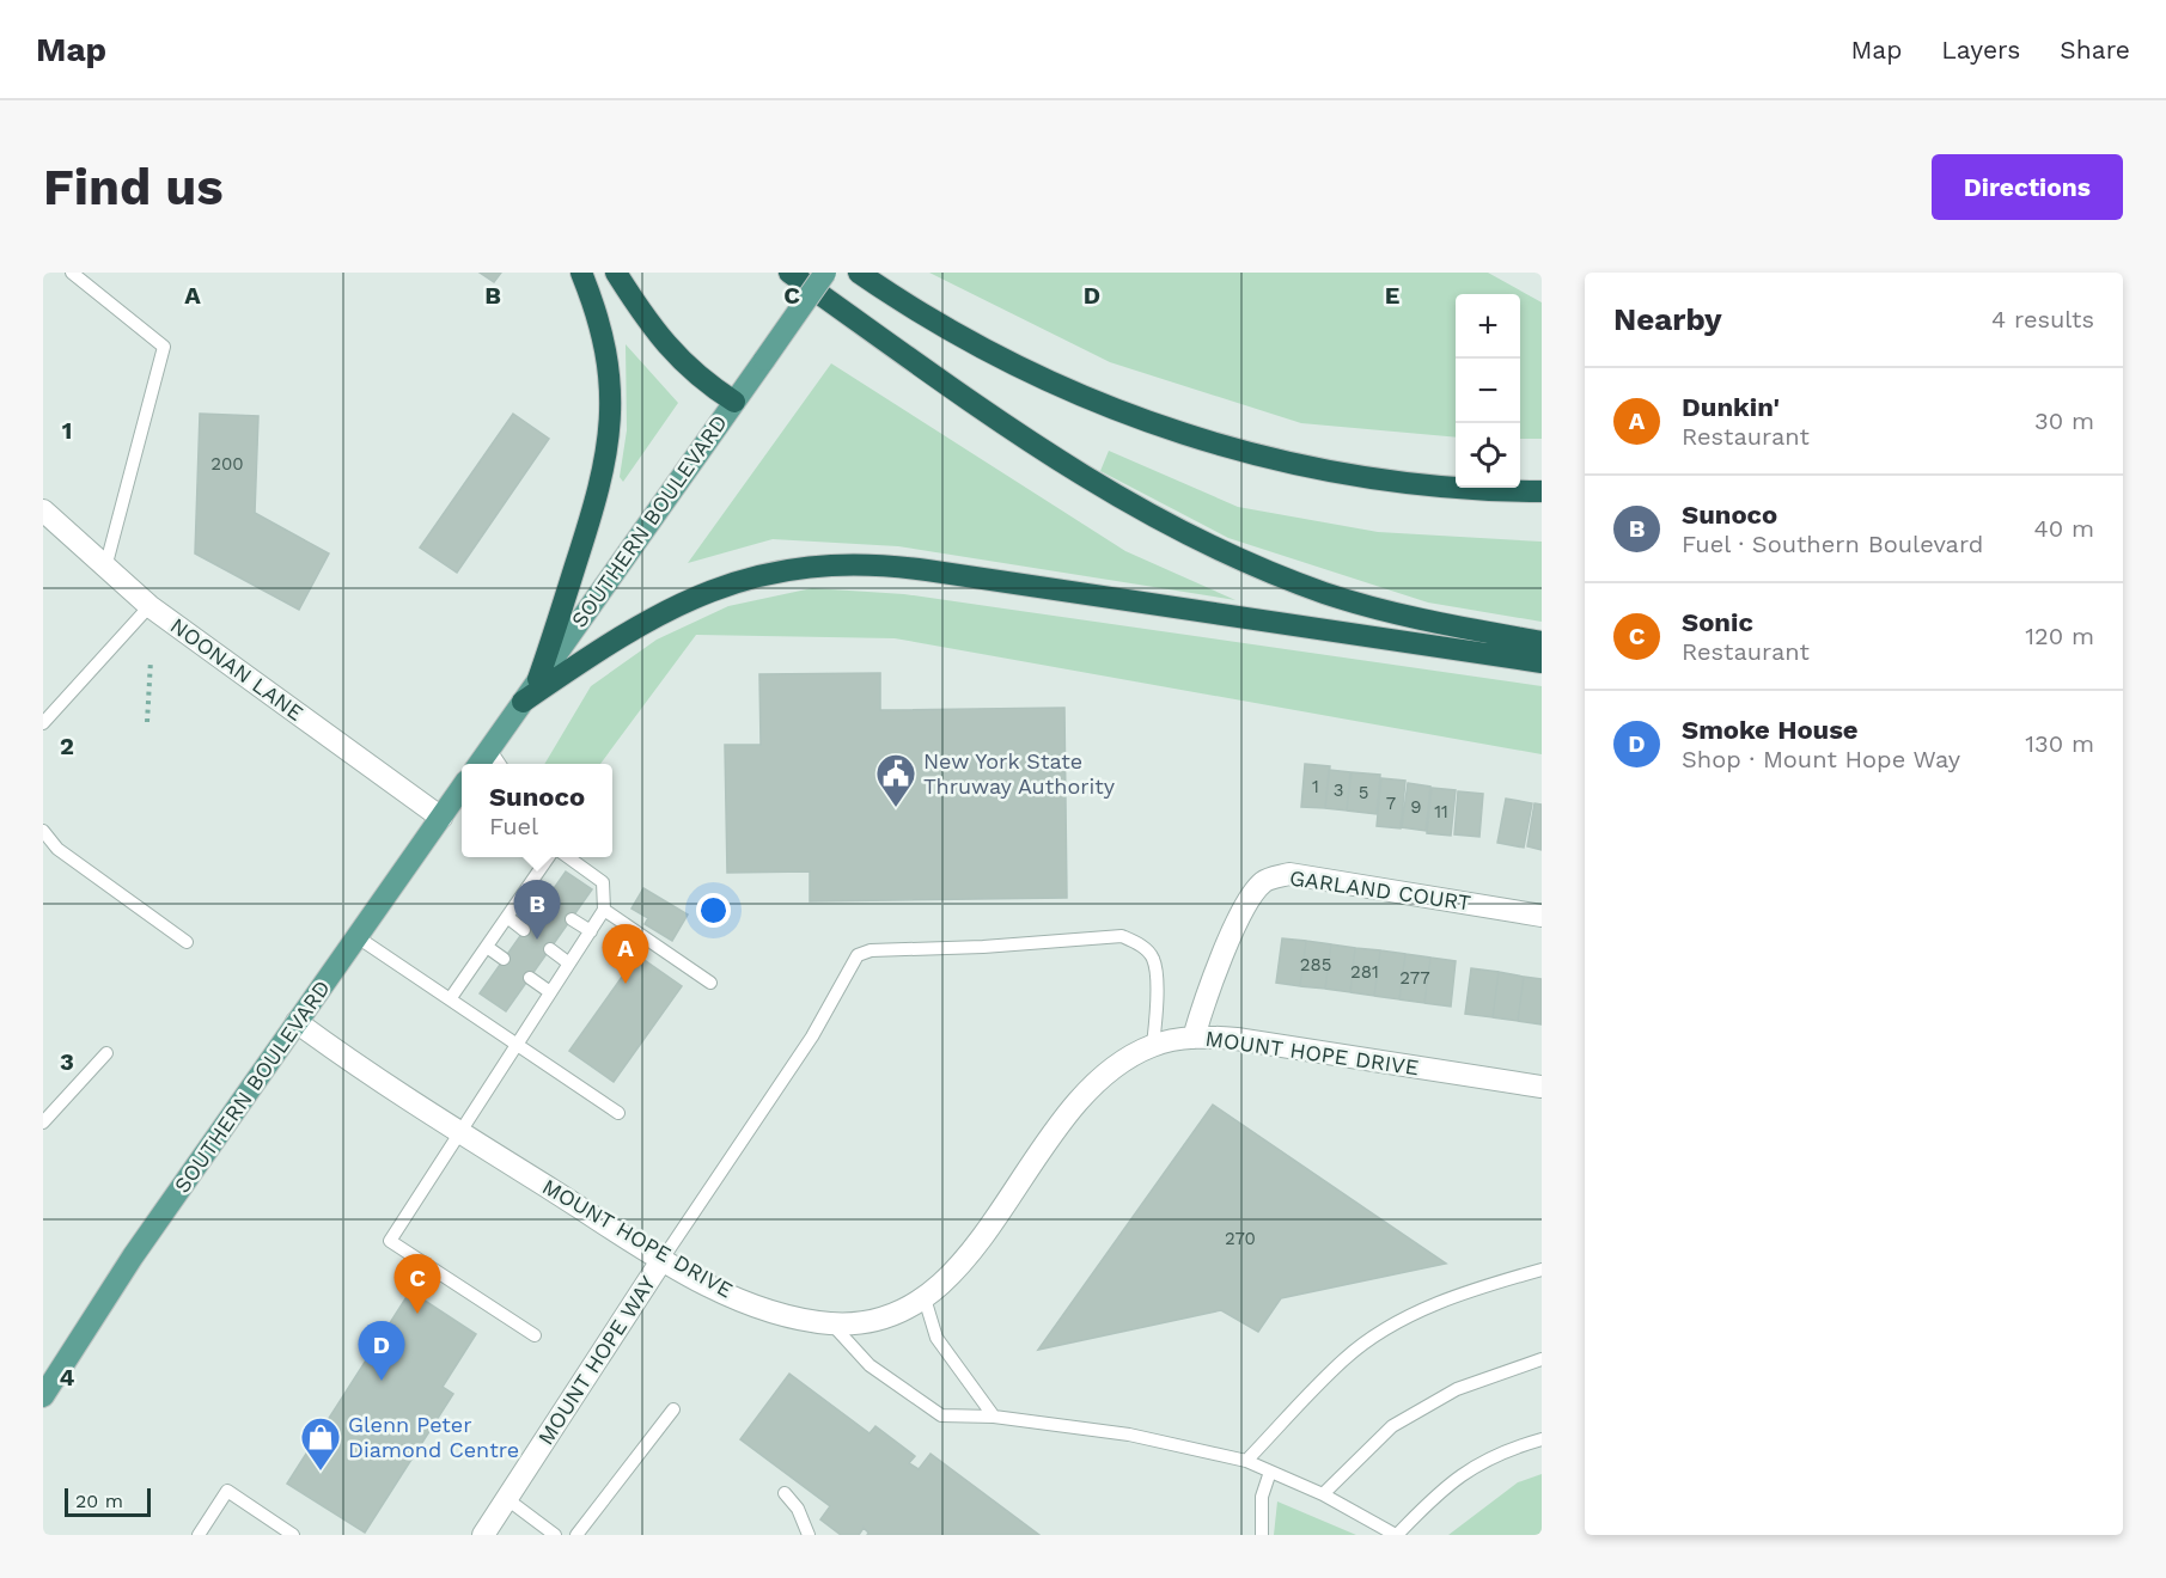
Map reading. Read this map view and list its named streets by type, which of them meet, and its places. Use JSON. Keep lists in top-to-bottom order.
{
  "streets": {
    "main road": ["SOUTHERN BOULEVARD"],
    "street": [
      "NOONAN LANE",
      "GARLAND COURT",
      "MOUNT HOPE DRIVE",
      "MOUNT HOPE WAY"
    ]
  },
  "crossings": [
    ["SOUTHERN BOULEVARD", "NOONAN LANE"],
    ["SOUTHERN BOULEVARD", "MOUNT HOPE DRIVE"],
    ["GARLAND COURT", "MOUNT HOPE DRIVE"],
    ["MOUNT HOPE DRIVE", "MOUNT HOPE WAY"]
  ],
  "places": {
    "public building": ["New York State Thruway Authority"],
    "shop": ["Glenn Peter Diamond Centre"]
  },
  "house_numbers": [
    "200",
    "1",
    "3",
    "5",
    "7",
    "9",
    "11",
    "285",
    "281",
    "277",
    "270"
  ],
  "scale_bar": "20 m",
  "page": {
    "header": "Map",
    "nav": ["Map", "Layers", "Share"],
    "buttons": "Directions",
    "title": "Find us",
    "heading": ["Nearby", "4 results"],
    "map_buttons": ["+", "−"],
    "list": [
      {
        "mark": "A",
        "name": "Dunkin'",
        "note": "Restaurant",
        "value": "30 m"
      },
      {
        "mark": "B",
        "name": "Sunoco",
        "note": "Fuel · Southern Boulevard",
        "value": "40 m"
      },
      {
        "mark": "C",
        "name": "Sonic",
        "note": "Restaurant",
        "value": "120 m"
      },
      {
        "mark": "D",
        "name": "Smoke House",
        "note": "Shop · Mount Hope Way",
        "value": "130 m"
      }
    ],
    "popup": ["Sunoco", "Fuel"],
    "pins": [
      "B",
      "A",
      "C",
      "D"
    ],
    "scale": "20 m"
  },
  "grid": {
    "columns": [
      "A",
      "B",
      "C",
      "D",
      "E"
    ],
    "rows": [
      "1",
      "2",
      "3",
      "4"
    ]
  }
}
